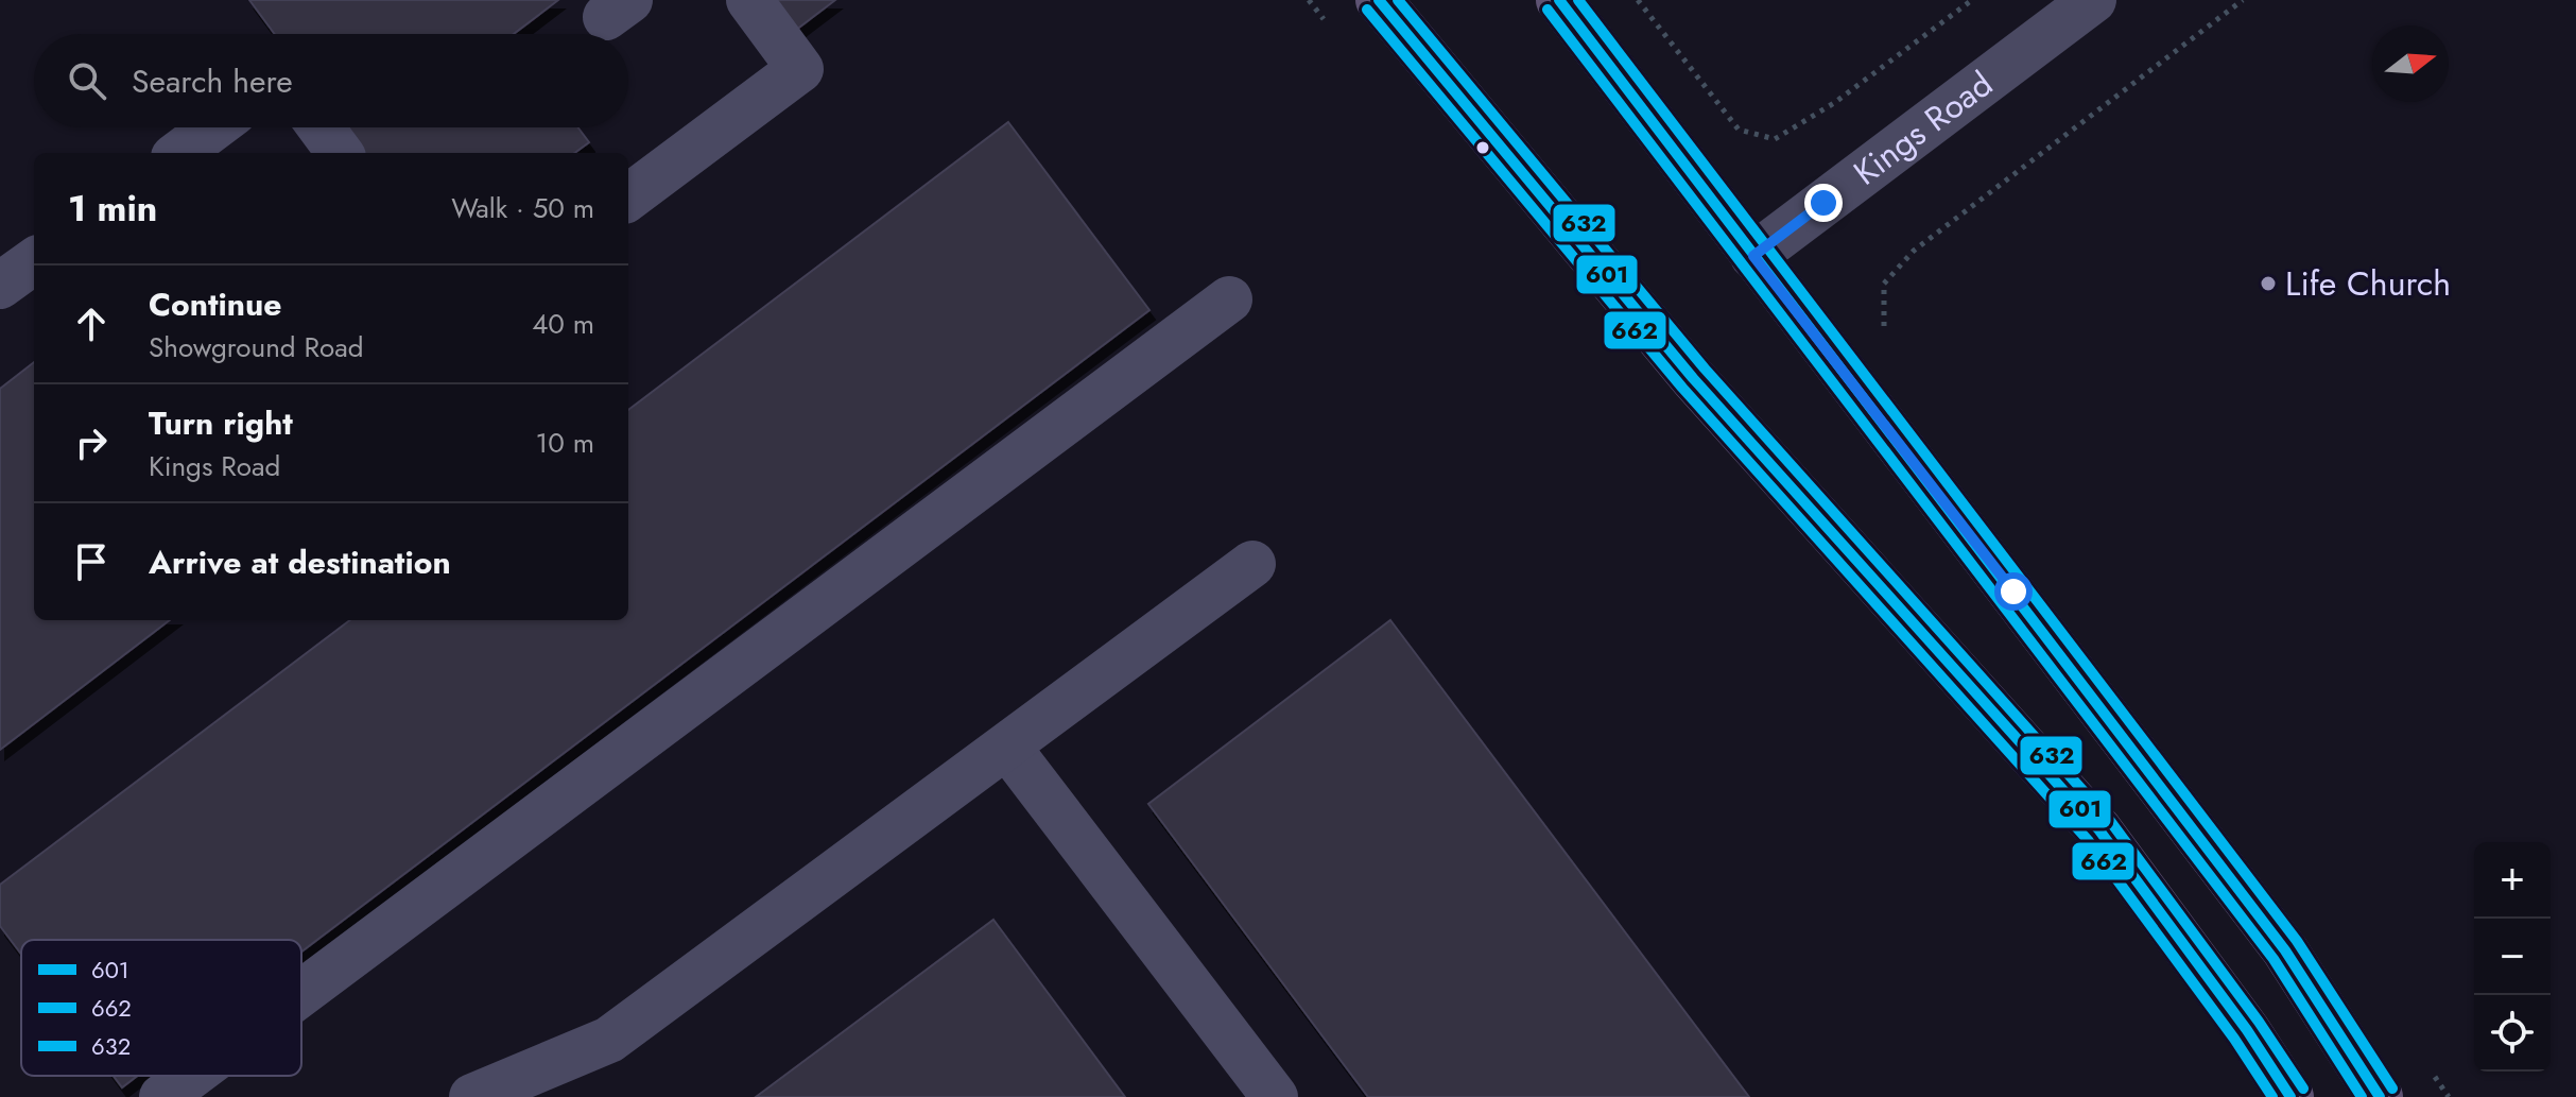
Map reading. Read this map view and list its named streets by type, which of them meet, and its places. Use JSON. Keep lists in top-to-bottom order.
{
  "streets": {
    "street": ["Kings Road"]
  },
  "places": ["Life Church"],
  "lines": ["transit line 601", "transit line 632", "transit line 662"],
  "legend": ["601", "662", "632"],
  "north": "right",
  "page": {
    "search": "Search here",
    "heading": ["1 min", "Walk · 50 m"],
    "list": [
      ["Continue", "Showground Road", "40 m"],
      ["Turn right", "Kings Road", "10 m"],
      "Arrive at destination"
    ],
    "map_buttons": ["+", "−"]
  }
}
